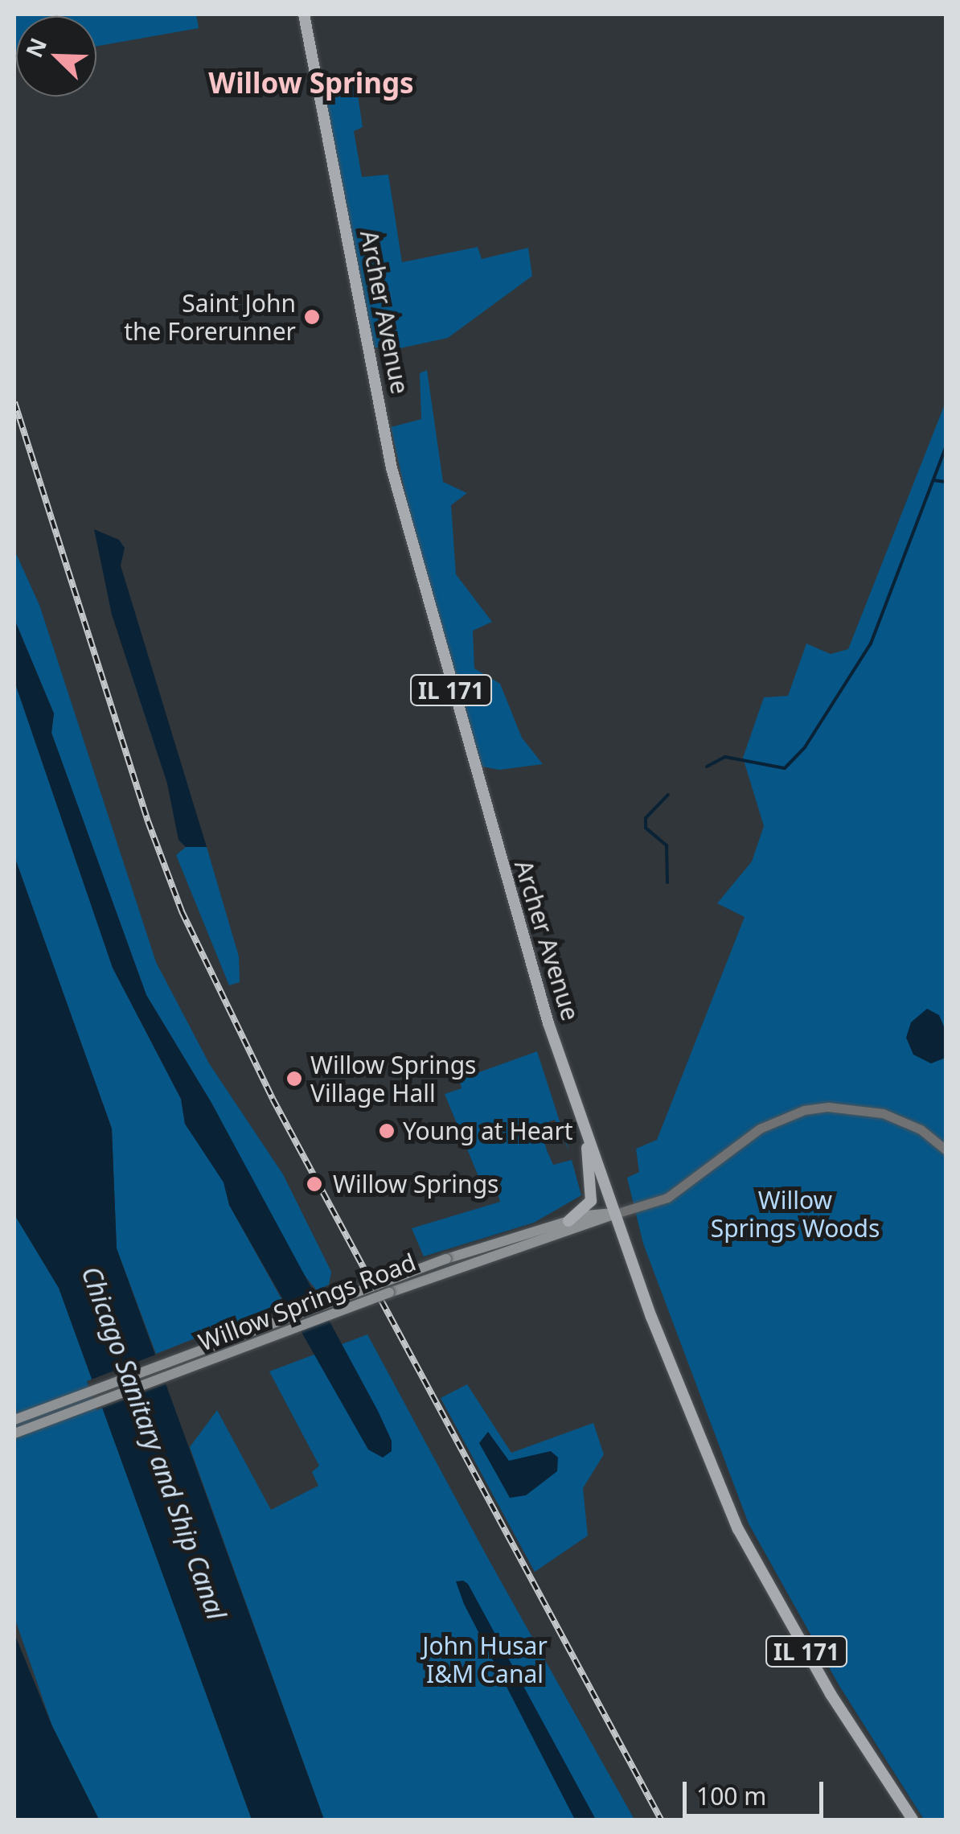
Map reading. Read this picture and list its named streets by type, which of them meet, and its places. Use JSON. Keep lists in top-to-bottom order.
{
  "streets": {
    "main road": ["Archer Avenue", "IL 171", "Willow Springs Road"]
  },
  "crossings": [
    ["Archer Avenue", "Willow Springs Road"]
  ],
  "districts": ["Willow Springs"],
  "water": ["Chicago Sanitary and Ship Canal"],
  "parks": ["Willow Springs Woods", "John Husar I&M Canal"],
  "places": [
    "Saint John the Forerunner",
    "Willow Springs Village Hall",
    "Young at Heart",
    "Willow Springs"
  ],
  "scale_bar": "100 m",
  "north": "top left"
}
